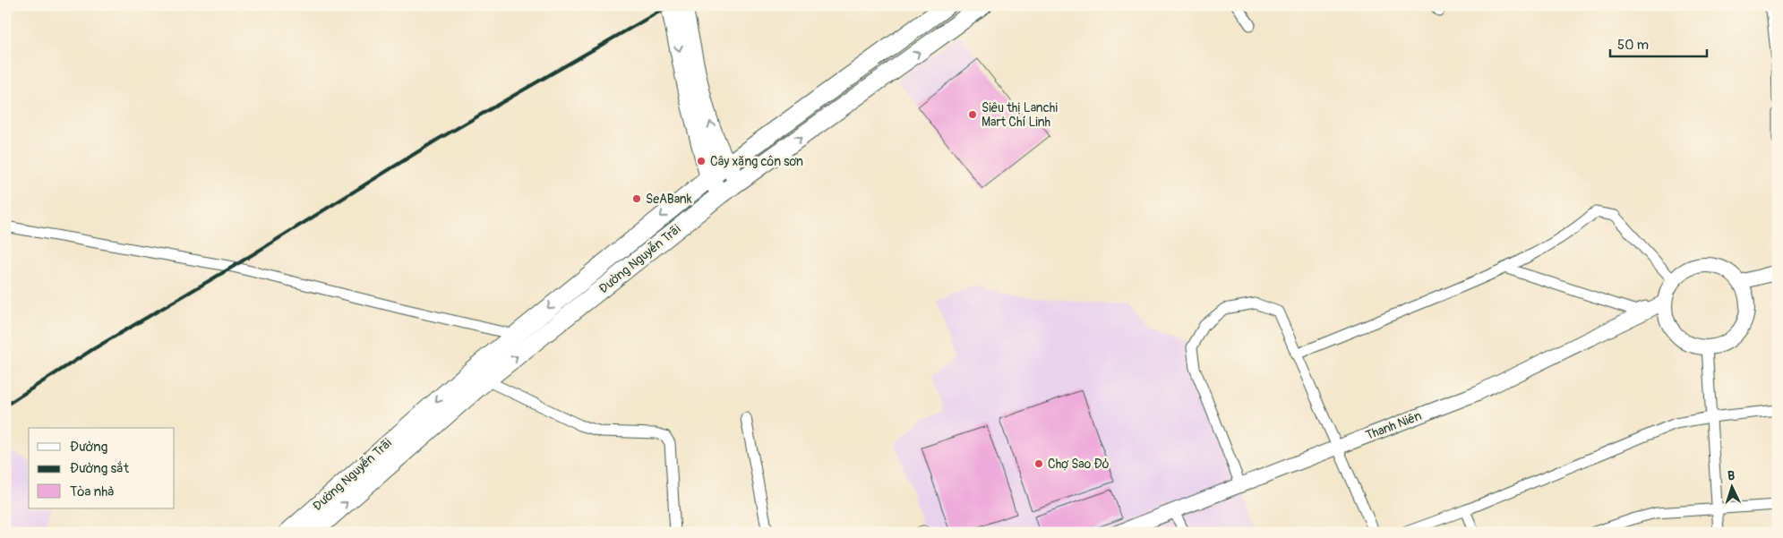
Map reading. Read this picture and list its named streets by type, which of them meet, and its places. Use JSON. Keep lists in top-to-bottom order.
{
  "streets": {
    "highway": ["Đường Nguyễn Trãi"],
    "street": ["Thanh Niên"]
  },
  "places": [
    "Siêu thị Lanchi Mart Chí Linh",
    "Cây xăng côn sơn",
    "SeABank",
    "Chợ Sao Đỏ"
  ],
  "legend": ["Đường", "Đường sắt", "Tòa nhà"],
  "scale_bar": "50 m",
  "north": "top"
}
